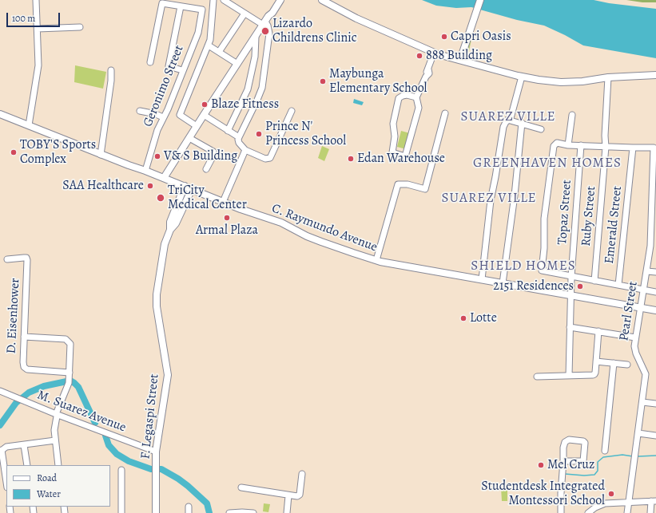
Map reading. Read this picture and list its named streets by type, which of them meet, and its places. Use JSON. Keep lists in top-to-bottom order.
{
  "streets": {
    "main road": ["C. Raymundo Avenue", "F. Legaspi Street"],
    "street": [
      "Geronimo Street",
      "Topaz Street",
      "Ruby Street",
      "Emerald Street",
      "Pearl Street",
      "D. Eisenhower",
      "M. Suarez Avenue"
    ]
  },
  "crossings": [
    ["Geronimo Street", "C. Raymundo Avenue"],
    ["Topaz Street", "C. Raymundo Avenue"],
    ["Emerald Street", "Pearl Street"],
    ["C. Raymundo Avenue", "Pearl Street"],
    ["C. Raymundo Avenue", "F. Legaspi Street"],
    ["M. Suarez Avenue", "F. Legaspi Street"]
  ],
  "districts": [
    "SUAREZ VILLE",
    "GREENHAVEN HOMES",
    "SUAREZ VILLE",
    "SHIELD HOMES"
  ],
  "places": [
    "Lizardo Childrens Clinic",
    "Capri Oasis",
    "888 Building",
    "Maybunga Elementary School",
    "Blaze Fitness",
    "Prince N' Princess School",
    "TOBY'S Sports Complex",
    "V& S Building",
    "Edan Warehouse",
    "SAA Healthcare",
    "TriCity Medical Center",
    "Armal Plaza",
    "2151 Residences",
    "Lotte",
    "Mel Cruz",
    "Studentdesk Integrated Montessori School"
  ],
  "legend": ["Road", "Water"],
  "scale_bar": "100 m"
}
